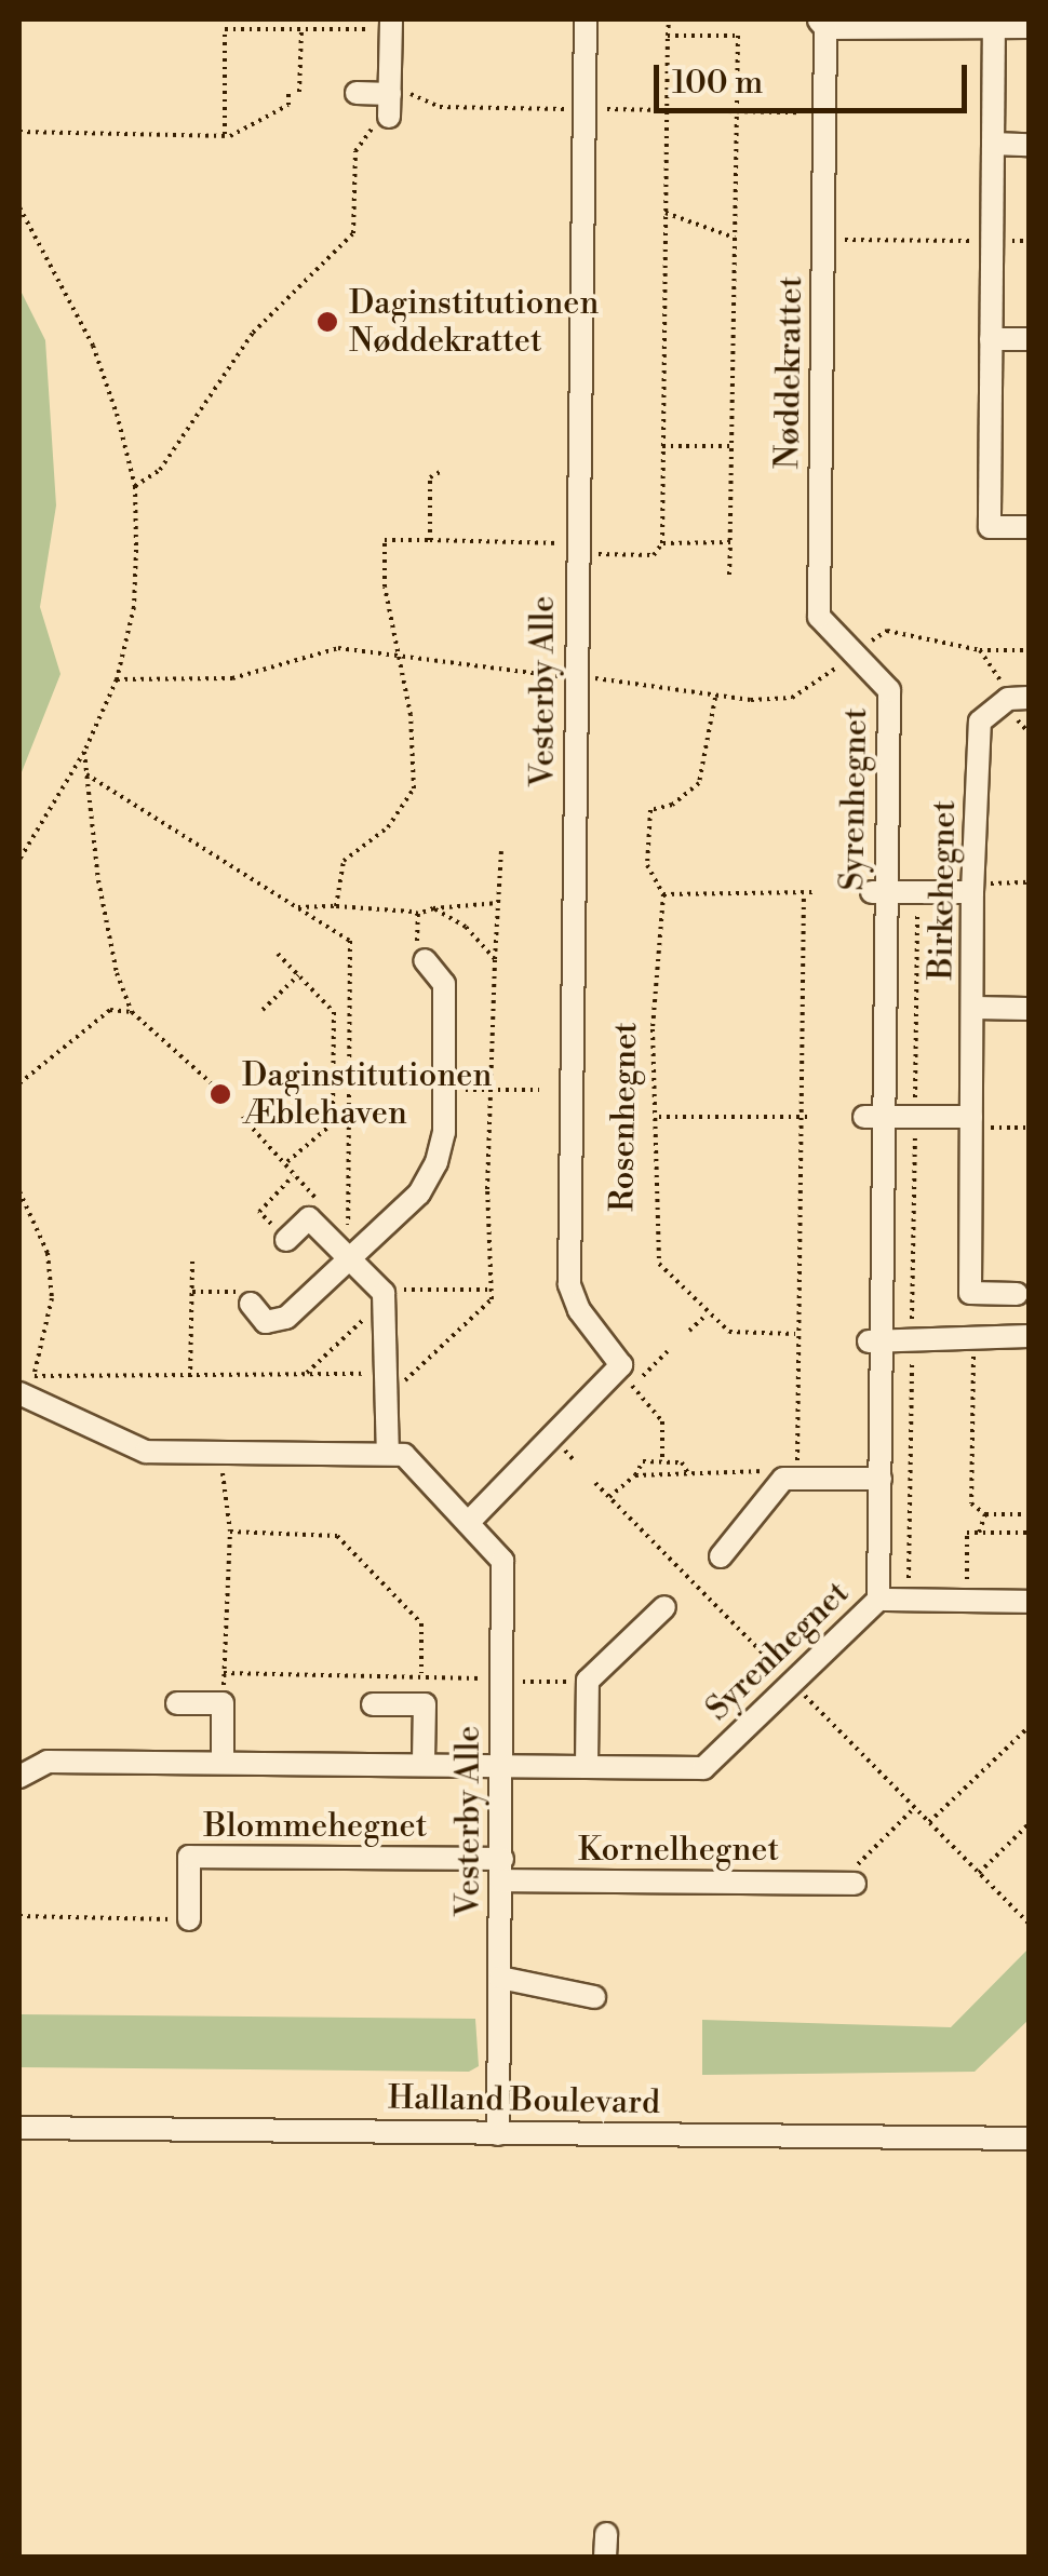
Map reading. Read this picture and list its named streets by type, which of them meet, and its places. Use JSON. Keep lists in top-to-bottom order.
{
  "streets": {
    "street": [
      "Nøddekrattet",
      "Vesterby Alle",
      "Syrenhegnet",
      "Birkehegnet",
      "Blommehegnet",
      "Kornelhegnet",
      "Halland Boulevard"
    ],
    "path": ["Rosenhegnet"]
  },
  "crossings": [
    ["Nøddekrattet", "Syrenhegnet"],
    ["Vesterby Alle", "Syrenhegnet"],
    ["Vesterby Alle", "Blommehegnet"],
    ["Vesterby Alle", "Kornelhegnet"],
    ["Vesterby Alle", "Halland Boulevard"],
    ["Blommehegnet", "Kornelhegnet"]
  ],
  "places": ["Daginstitutionen Nøddekrattet", "Daginstitutionen Æblehaven"],
  "scale_bar": "100 m"
}
